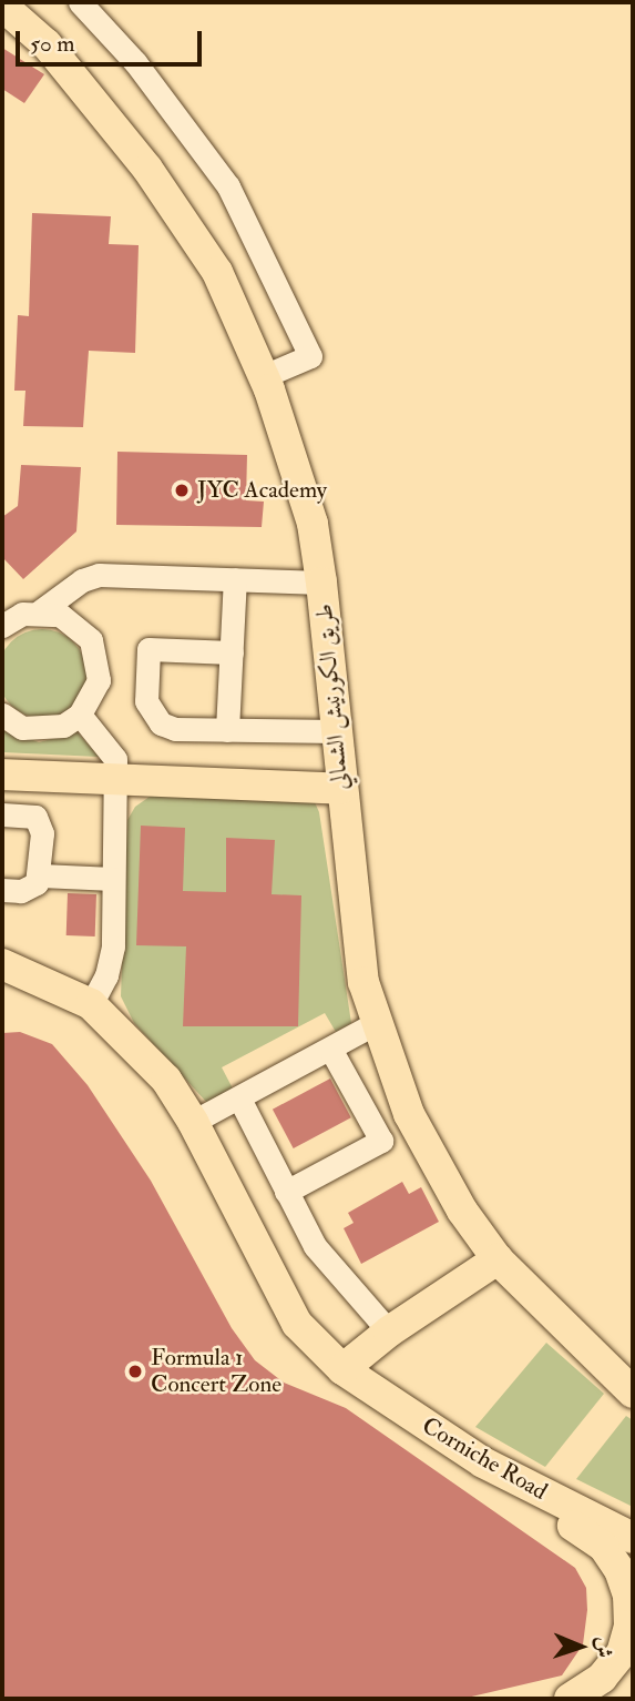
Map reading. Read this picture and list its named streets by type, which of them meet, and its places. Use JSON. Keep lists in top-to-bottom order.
{
  "streets": {
    "main road": ["طريق الكورنيش الشمالي", "Corniche Road"]
  },
  "places": ["JYC Academy", "Formula 1 Concert Zone"],
  "scale_bar": "50 m",
  "north": "right"
}
